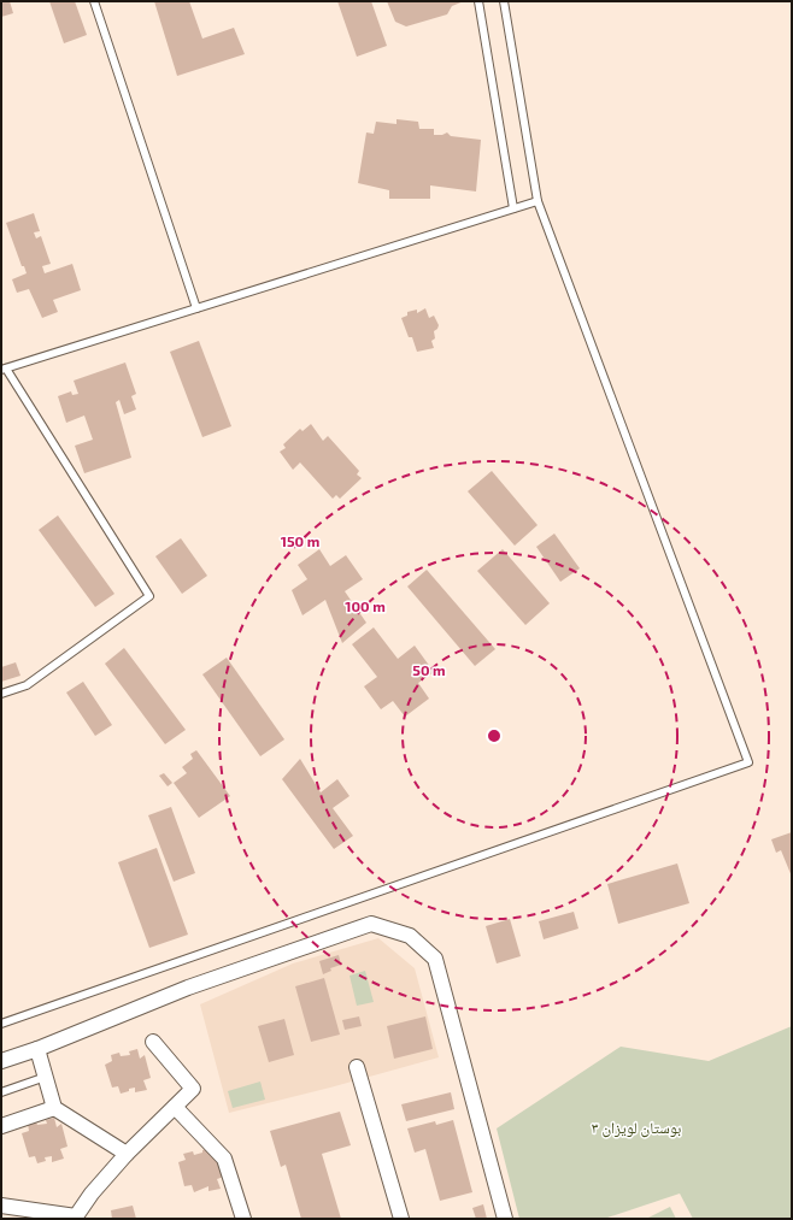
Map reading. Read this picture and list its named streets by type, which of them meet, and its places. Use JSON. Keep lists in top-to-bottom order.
{
  "parks": ["بوستان لویزان ۳"],
  "rings": ["150 m", "100 m", "50 m"]
}
